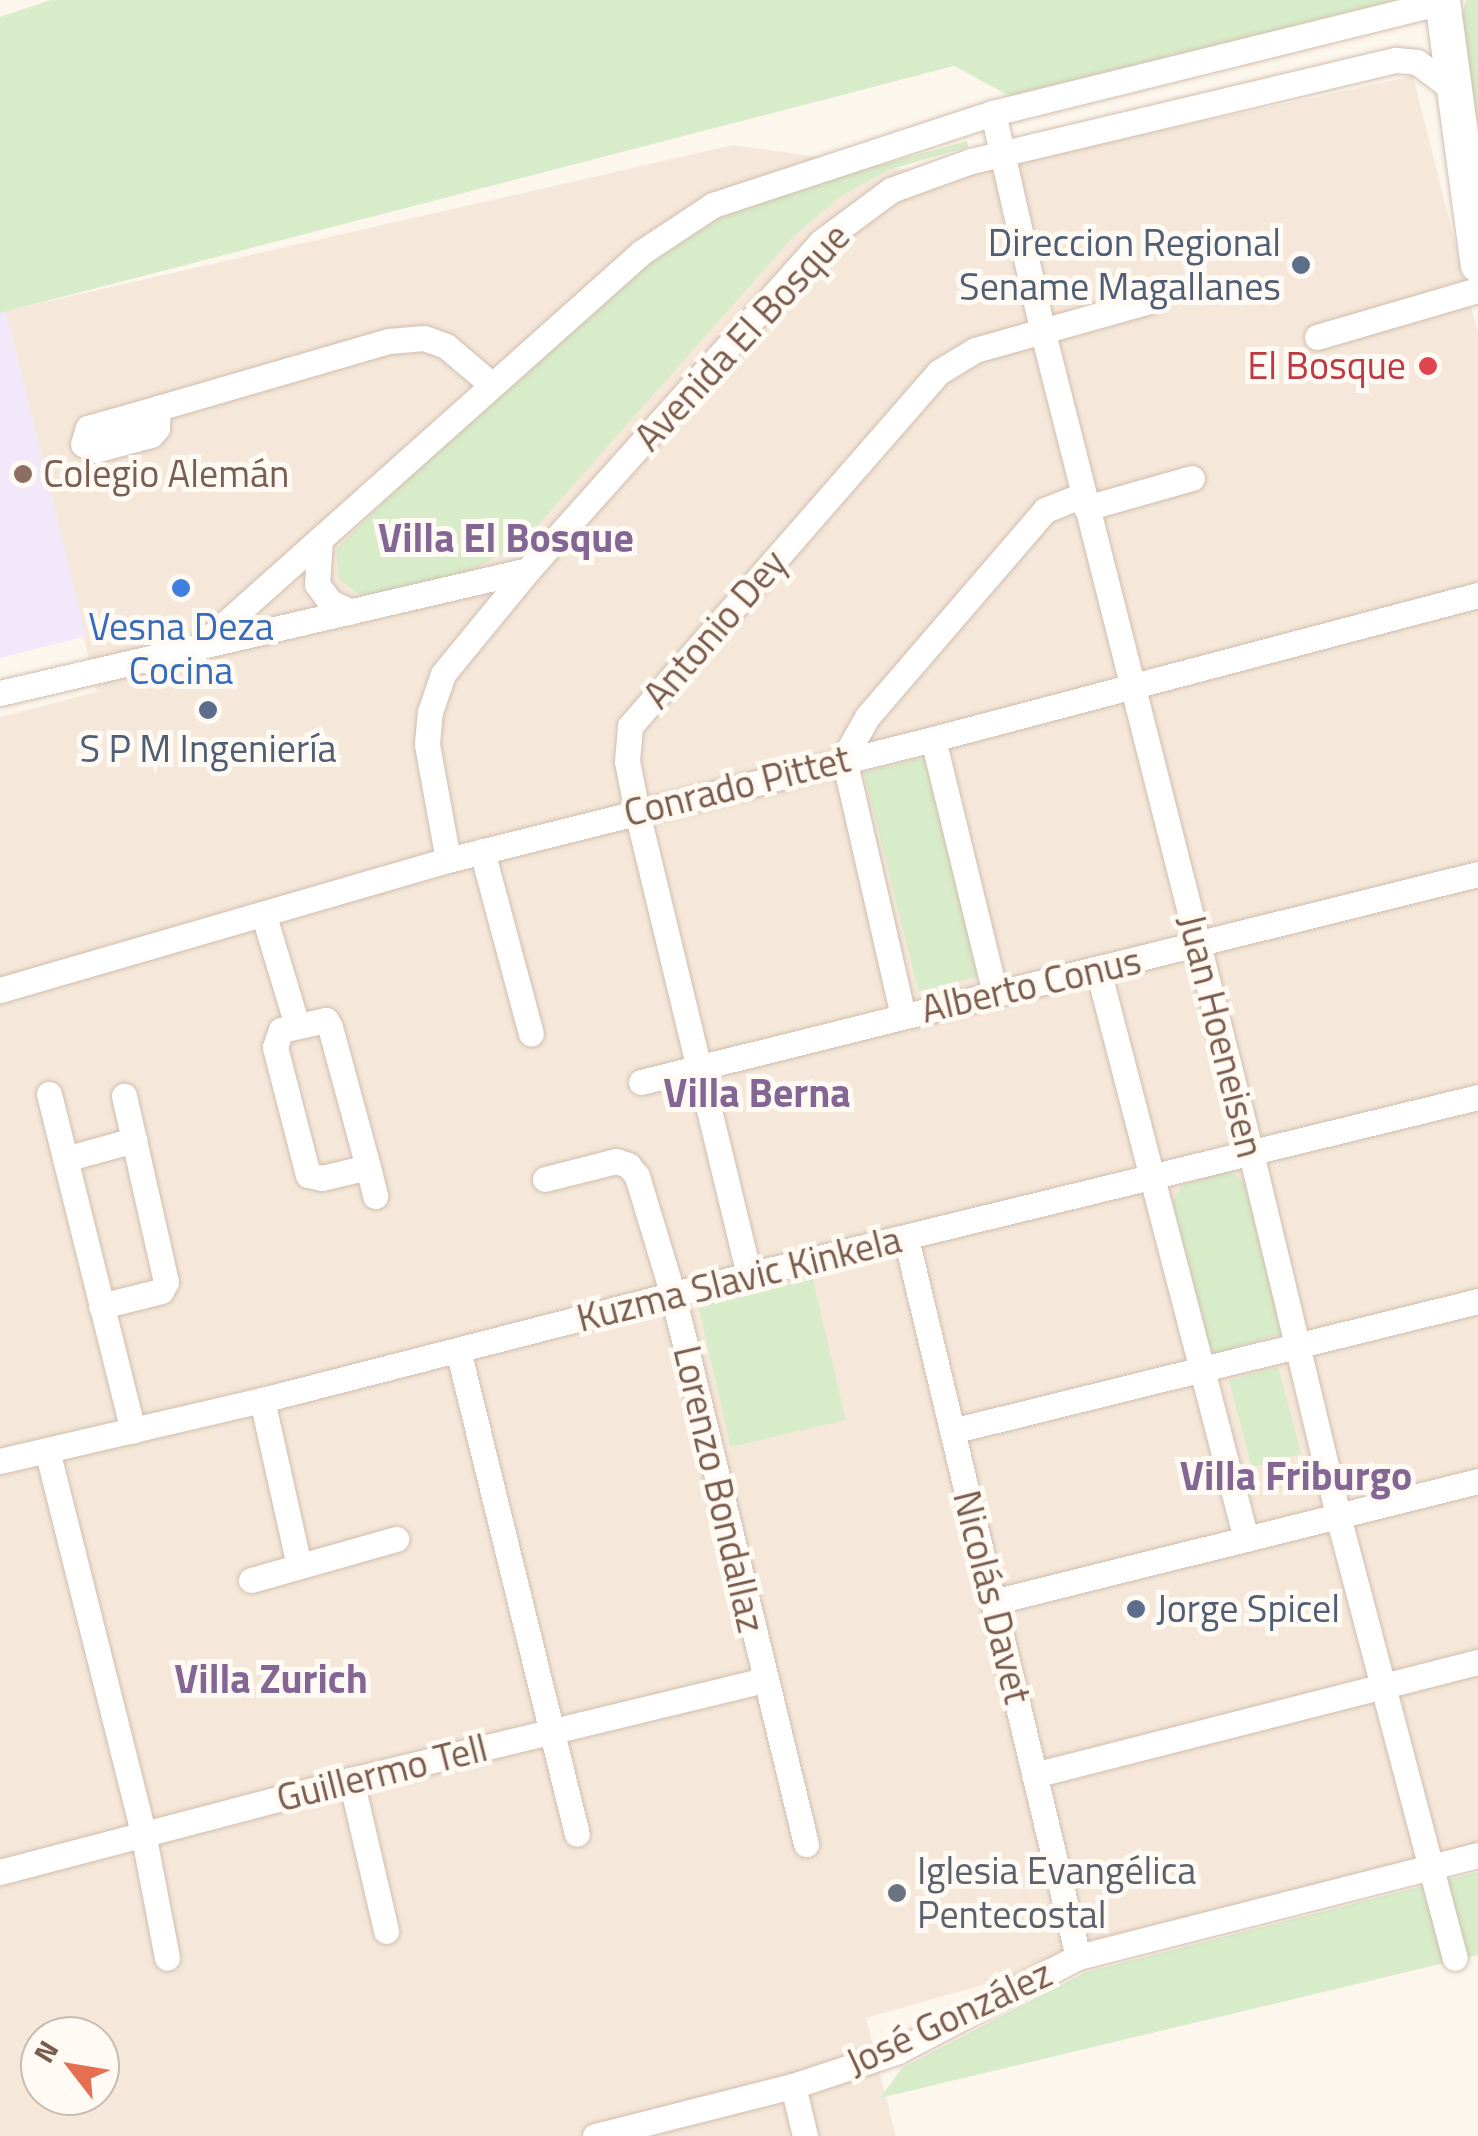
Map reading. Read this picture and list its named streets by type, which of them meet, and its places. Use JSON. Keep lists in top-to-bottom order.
{
  "streets": {
    "street": [
      "Avenida El Bosque",
      "Antonio Dey",
      "Conrado Pittet",
      "Alberto Conus",
      "Juan Hoeneisen",
      "Kuzma Slavic Kinkela",
      "Lorenzo Bondallaz",
      "Nicolás Davet",
      "Guillermo Tell",
      "José González"
    ]
  },
  "crossings": [
    ["Avenida El Bosque", "Juan Hoeneisen"],
    ["Antonio Dey", "Conrado Pittet"],
    ["Antonio Dey", "Alberto Conus"],
    ["Antonio Dey", "Juan Hoeneisen"],
    ["Antonio Dey", "Kuzma Slavic Kinkela"],
    ["Conrado Pittet", "Juan Hoeneisen"],
    ["Alberto Conus", "Juan Hoeneisen"],
    ["Juan Hoeneisen", "Kuzma Slavic Kinkela"],
    ["Juan Hoeneisen", "José González"],
    ["Kuzma Slavic Kinkela", "Lorenzo Bondallaz"],
    ["Kuzma Slavic Kinkela", "Nicolás Davet"],
    ["Lorenzo Bondallaz", "Guillermo Tell"],
    ["Nicolás Davet", "José González"]
  ],
  "districts": [
    "Villa El Bosque",
    "Villa Berna",
    "Villa Friburgo",
    "Villa Zurich"
  ],
  "places": [
    "Direccion Regional Sename Magallanes",
    "El Bosque",
    "Colegio Alemán",
    "Vesna Deza Cocina",
    "S P M Ingeniería",
    "Jorge Spicel",
    "Iglesia Evangélica Pentecostal"
  ],
  "north": "top left"
}
